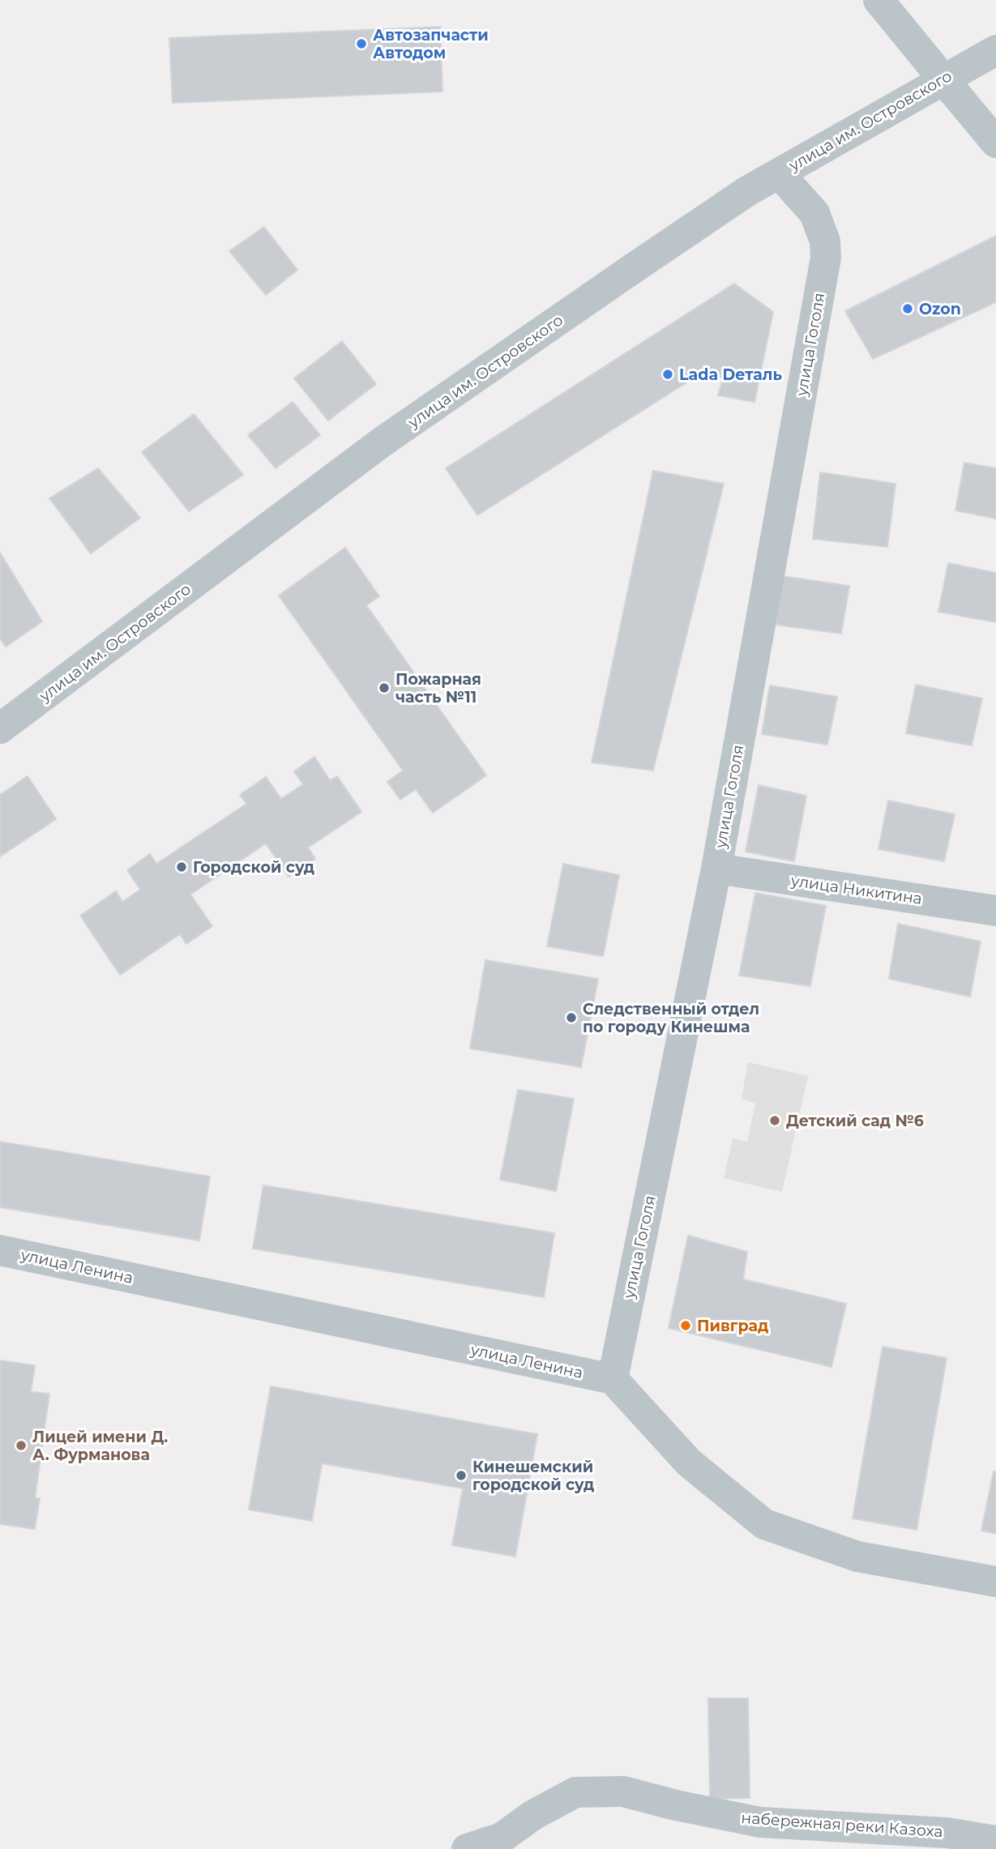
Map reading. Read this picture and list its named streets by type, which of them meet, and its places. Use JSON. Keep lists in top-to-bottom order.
{
  "streets": {
    "street": [
      "улица им. Островского",
      "улица Гоголя",
      "улица Никитина",
      "улица Ленина",
      "набережная реки Казоха"
    ]
  },
  "crossings": [
    ["улица им. Островского", "улица Гоголя"],
    ["улица Гоголя", "улица Никитина"],
    ["улица Гоголя", "улица Ленина"]
  ],
  "places": [
    "Автозапчасти Автодом",
    "Ozon",
    "Lada Dеталь",
    "Пожарная часть №11",
    "Городской суд",
    "Следственный отдел по городу Кинешма",
    "Детский сад №6",
    "Пивград",
    "Лицей имени Д. А. Фурманова",
    "Кинешемский городской суд"
  ]
}
